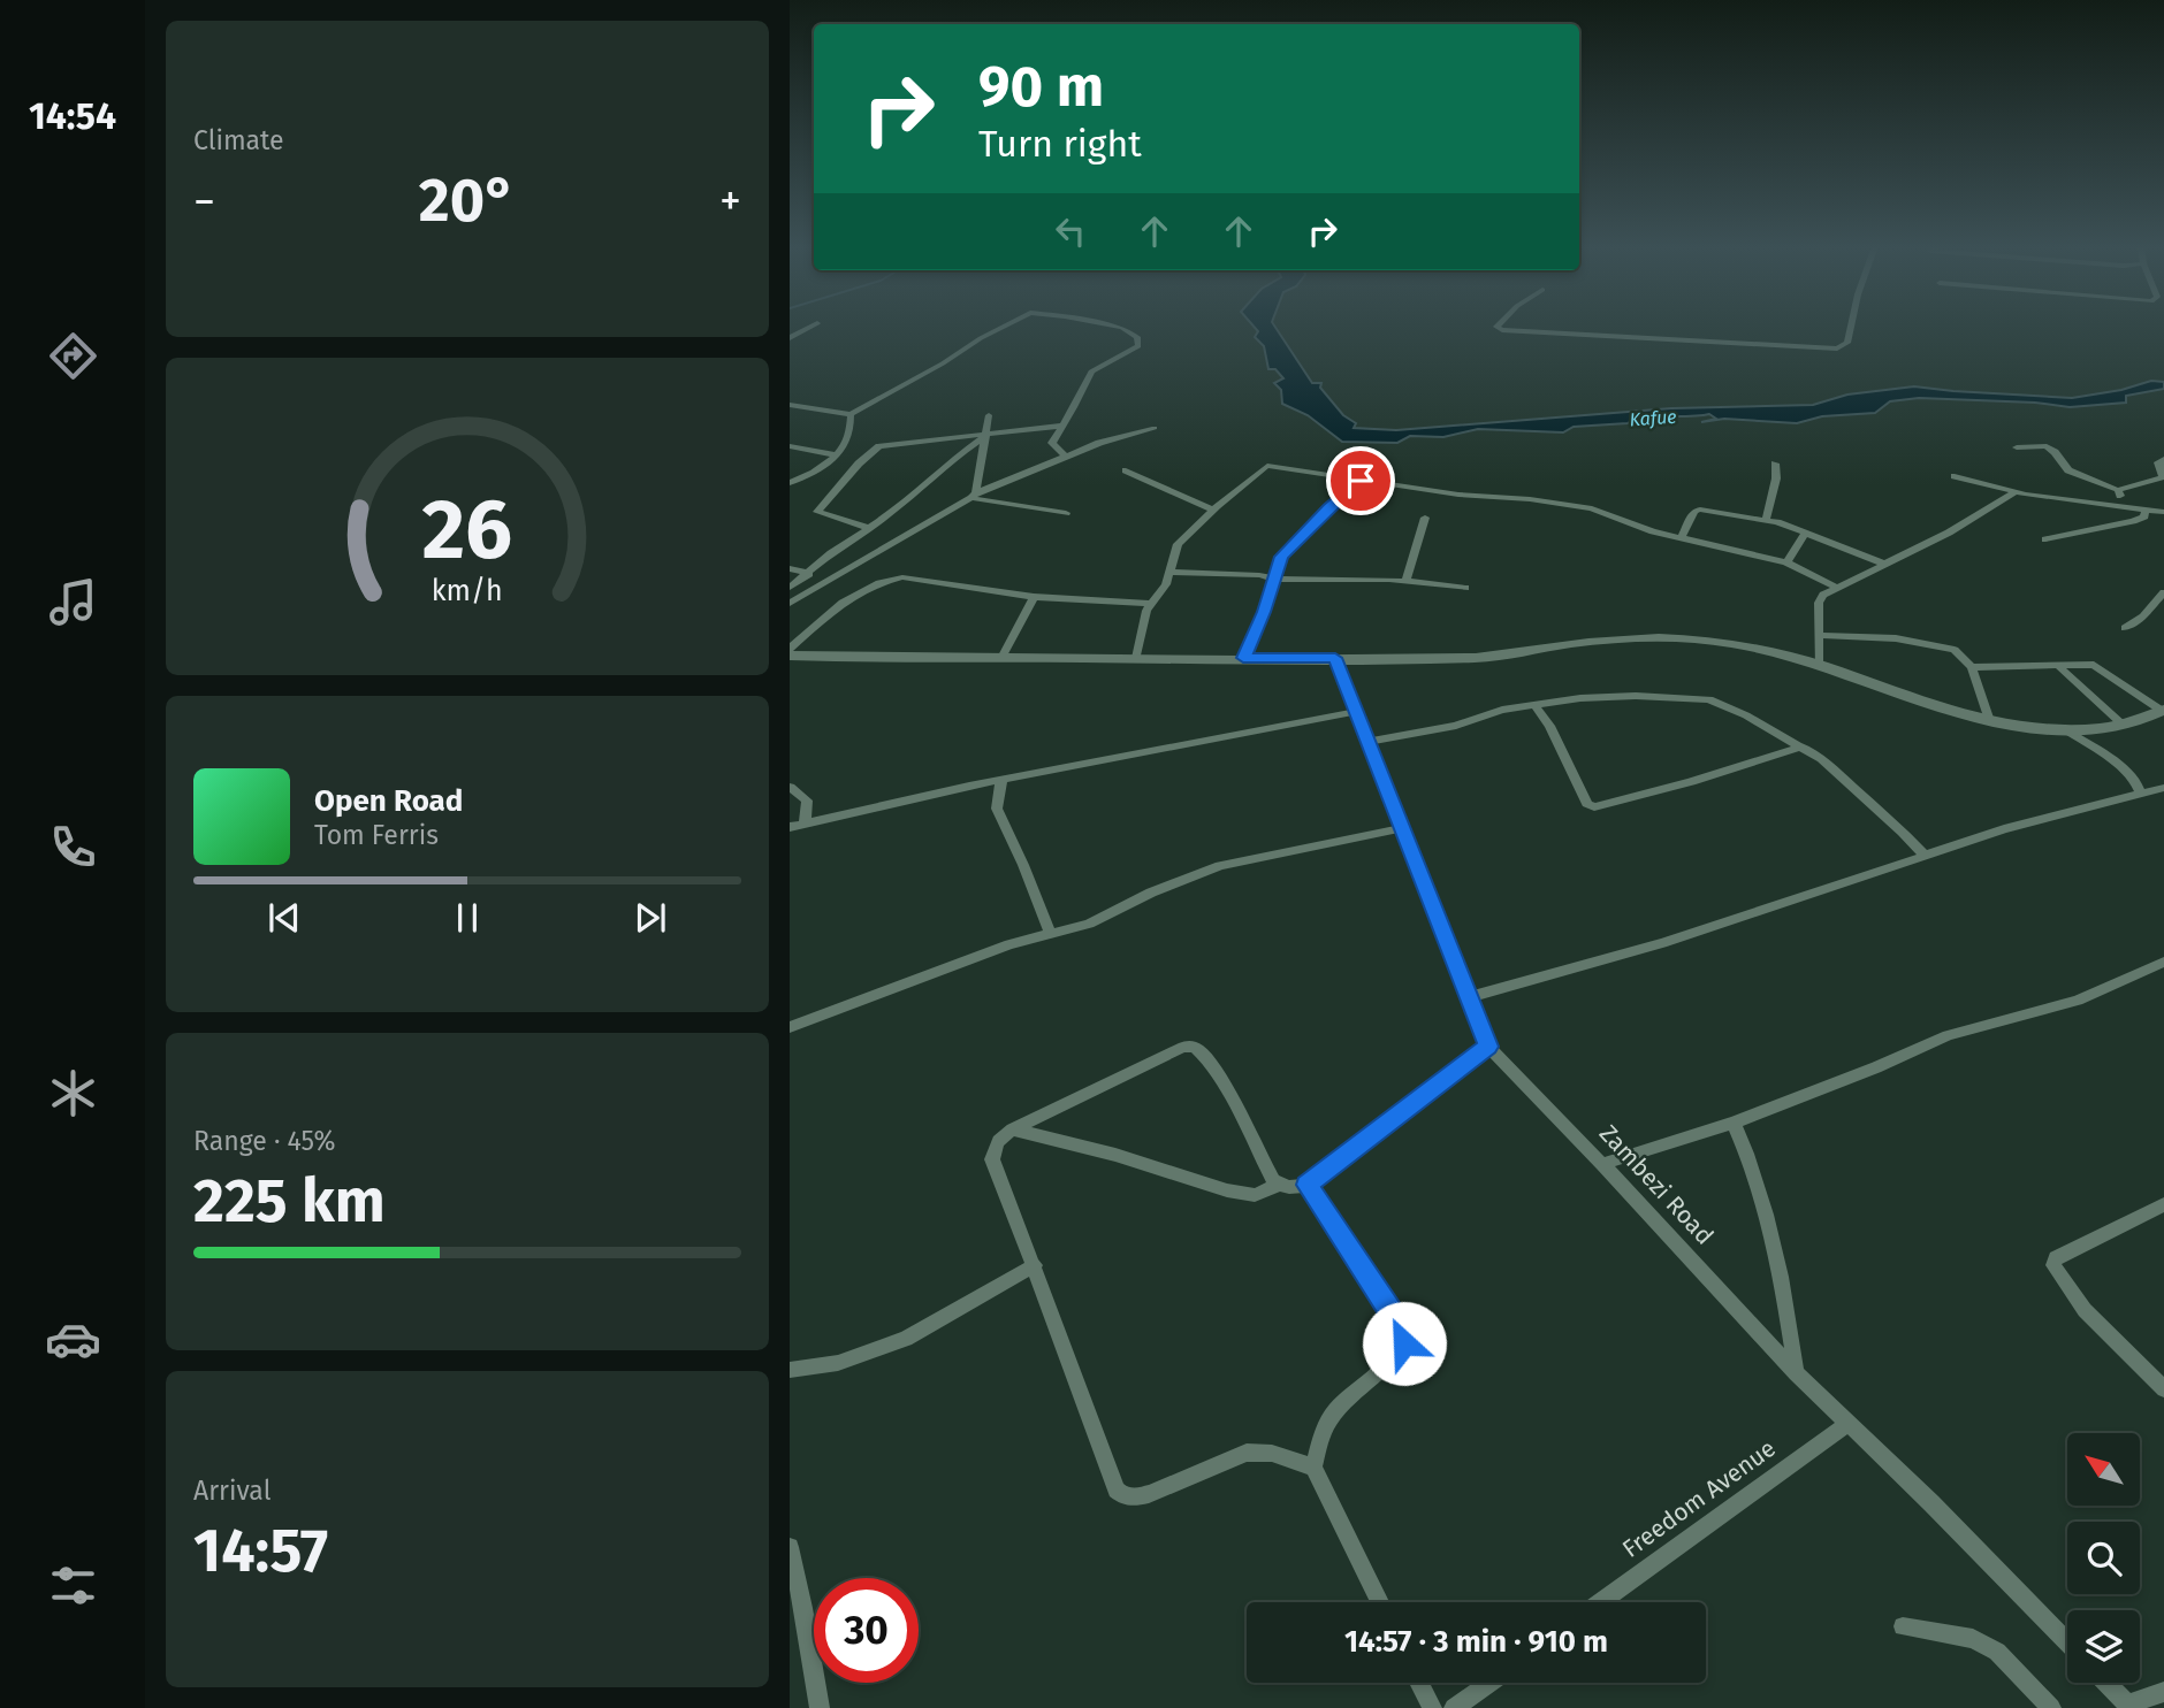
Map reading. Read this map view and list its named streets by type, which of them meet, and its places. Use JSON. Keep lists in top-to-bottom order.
{
  "streets": {
    "street": ["Zambezi Road", "Freedom Avenue"]
  },
  "crossings": [
    ["Zambezi Road", "Freedom Avenue"]
  ],
  "water": ["Kafue"],
  "north": "top left",
  "page": {
    "tabs": "14:54",
    "tile": [
      "Climate",
      ["Range · 45%", "225 km"],
      ["Arrival", "14:57"]
    ],
    "turn": ["90 m", "Turn right"],
    "heat": ["−", "20°", "+"],
    "song": ["Open Road", "Tom Ferris"],
    "limit": "30",
    "trip": "14:57 · 3 min · 910 m",
    "gauge": ["26", "km/h"]
  }
}
